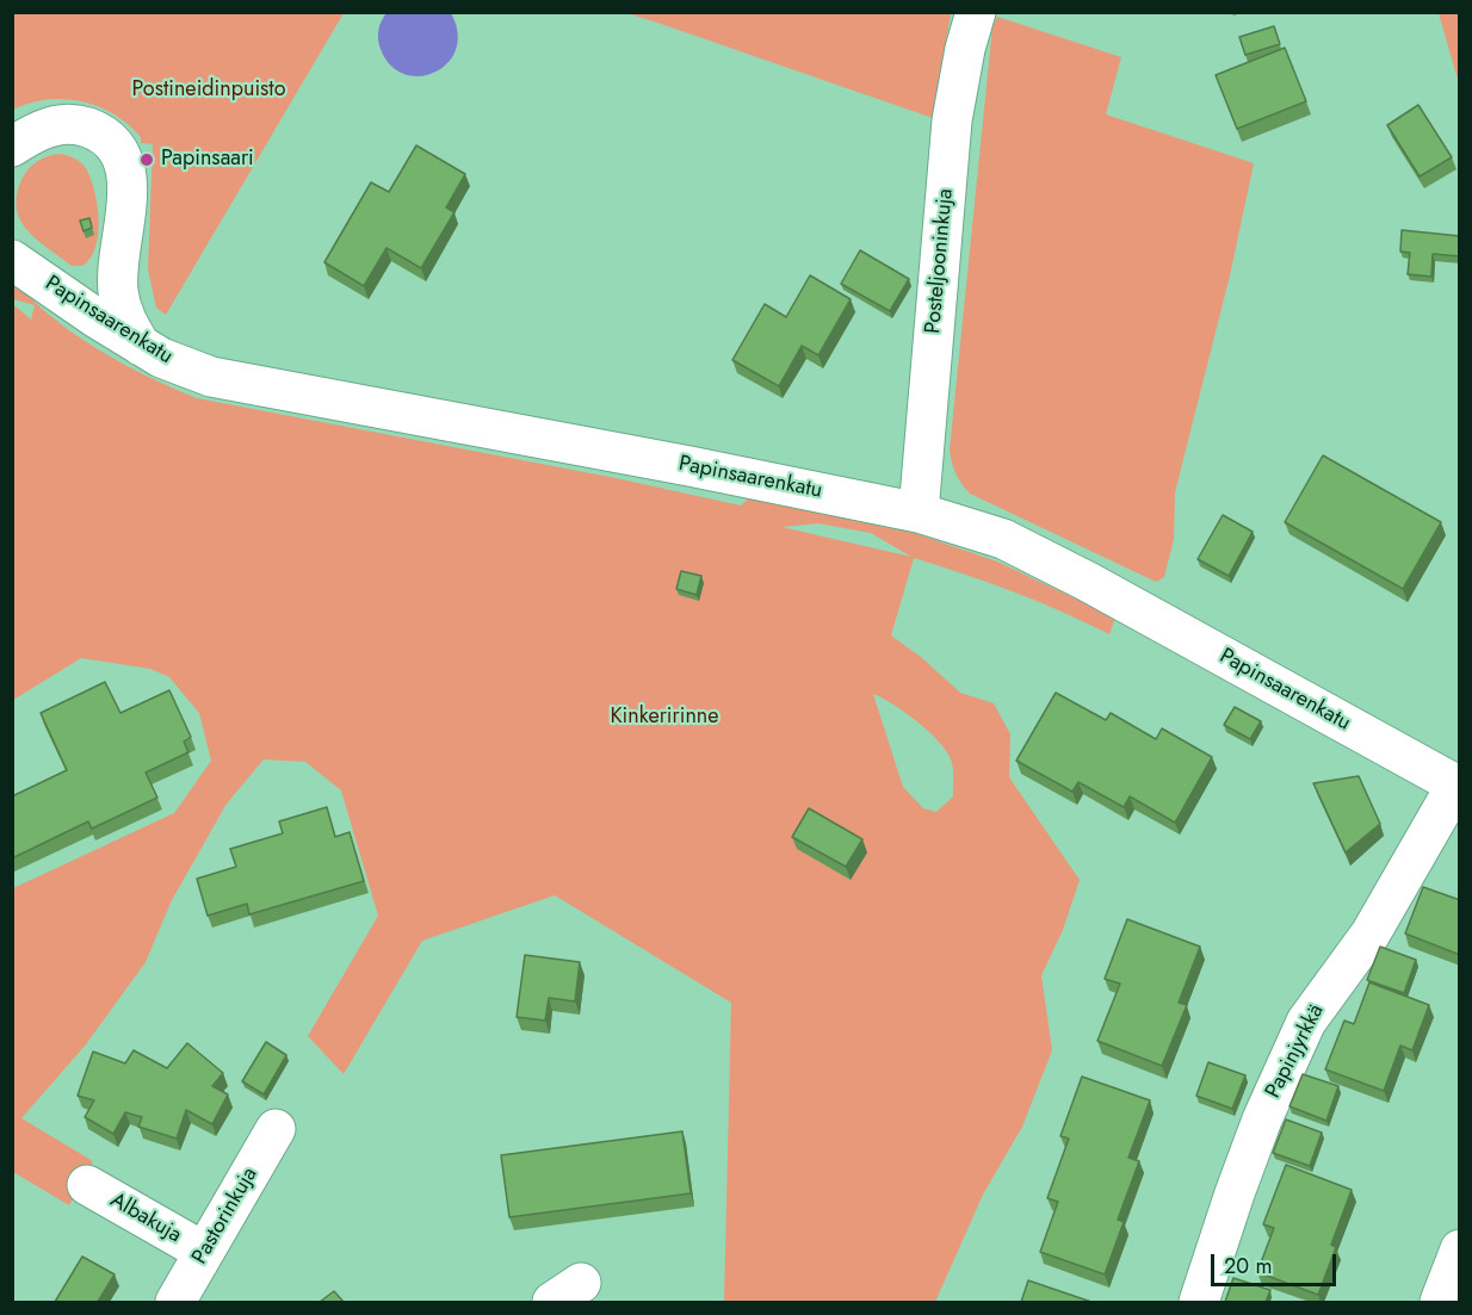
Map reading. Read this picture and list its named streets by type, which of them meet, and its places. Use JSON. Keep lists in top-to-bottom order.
{
  "streets": {
    "street": [
      "Posteljooninkuja",
      "Papinsaarenkatu",
      "Papinjyrkkä",
      "Pastorinkuja",
      "Albakuja"
    ]
  },
  "crossings": [
    ["Posteljooninkuja", "Papinsaarenkatu"],
    ["Papinsaarenkatu", "Papinjyrkkä"],
    ["Pastorinkuja", "Albakuja"]
  ],
  "parks": ["Postineidinpuisto", "Kinkeririnne"],
  "places": ["Papinsaari"],
  "scale_bar": "20 m"
}
